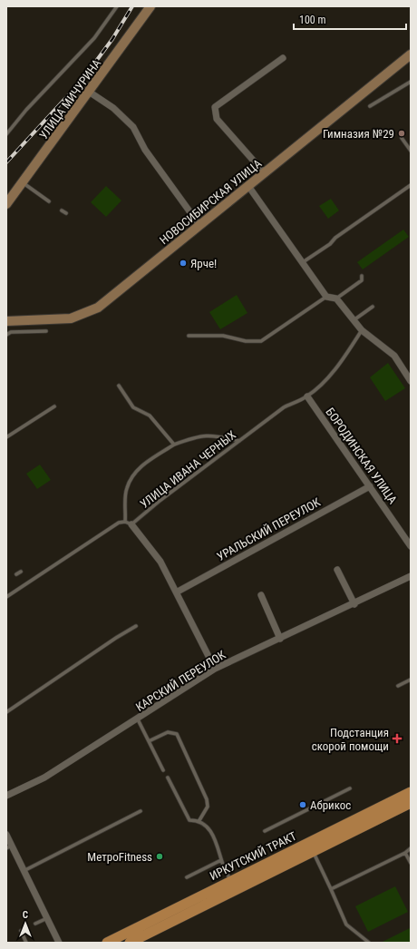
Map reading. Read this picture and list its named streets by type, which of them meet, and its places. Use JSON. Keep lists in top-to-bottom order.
{
  "streets": {
    "main road": ["ИРКУТСКИЙ ТРАКТ"],
    "street": [
      "УЛИЦА МИЧУРИНА",
      "НОВОСИБИРСКАЯ УЛИЦА",
      "БОРОДИНСКАЯ УЛИЦА",
      "УРАЛЬСКИЙ ПЕРЕУЛОК",
      "КАРСКИЙ ПЕРЕУЛОК"
    ],
    "lane": ["УЛИЦА ИВАНА ЧЕРНЫХ"]
  },
  "crossings": [
    ["БОРОДИНСКАЯ УЛИЦА", "УЛИЦА ИВАНА ЧЕРНЫХ"],
    ["БОРОДИНСКАЯ УЛИЦА", "УРАЛЬСКИЙ ПЕРЕУЛОК"]
  ],
  "places": {
    "other": [
      "Гимназия №29",
      "Ярче!",
      "Абрикос",
      "МетроFitness"
    ],
    "health": ["Подстанция скорой помощи"]
  },
  "scale_bar": "100 m",
  "north": "top"
}
